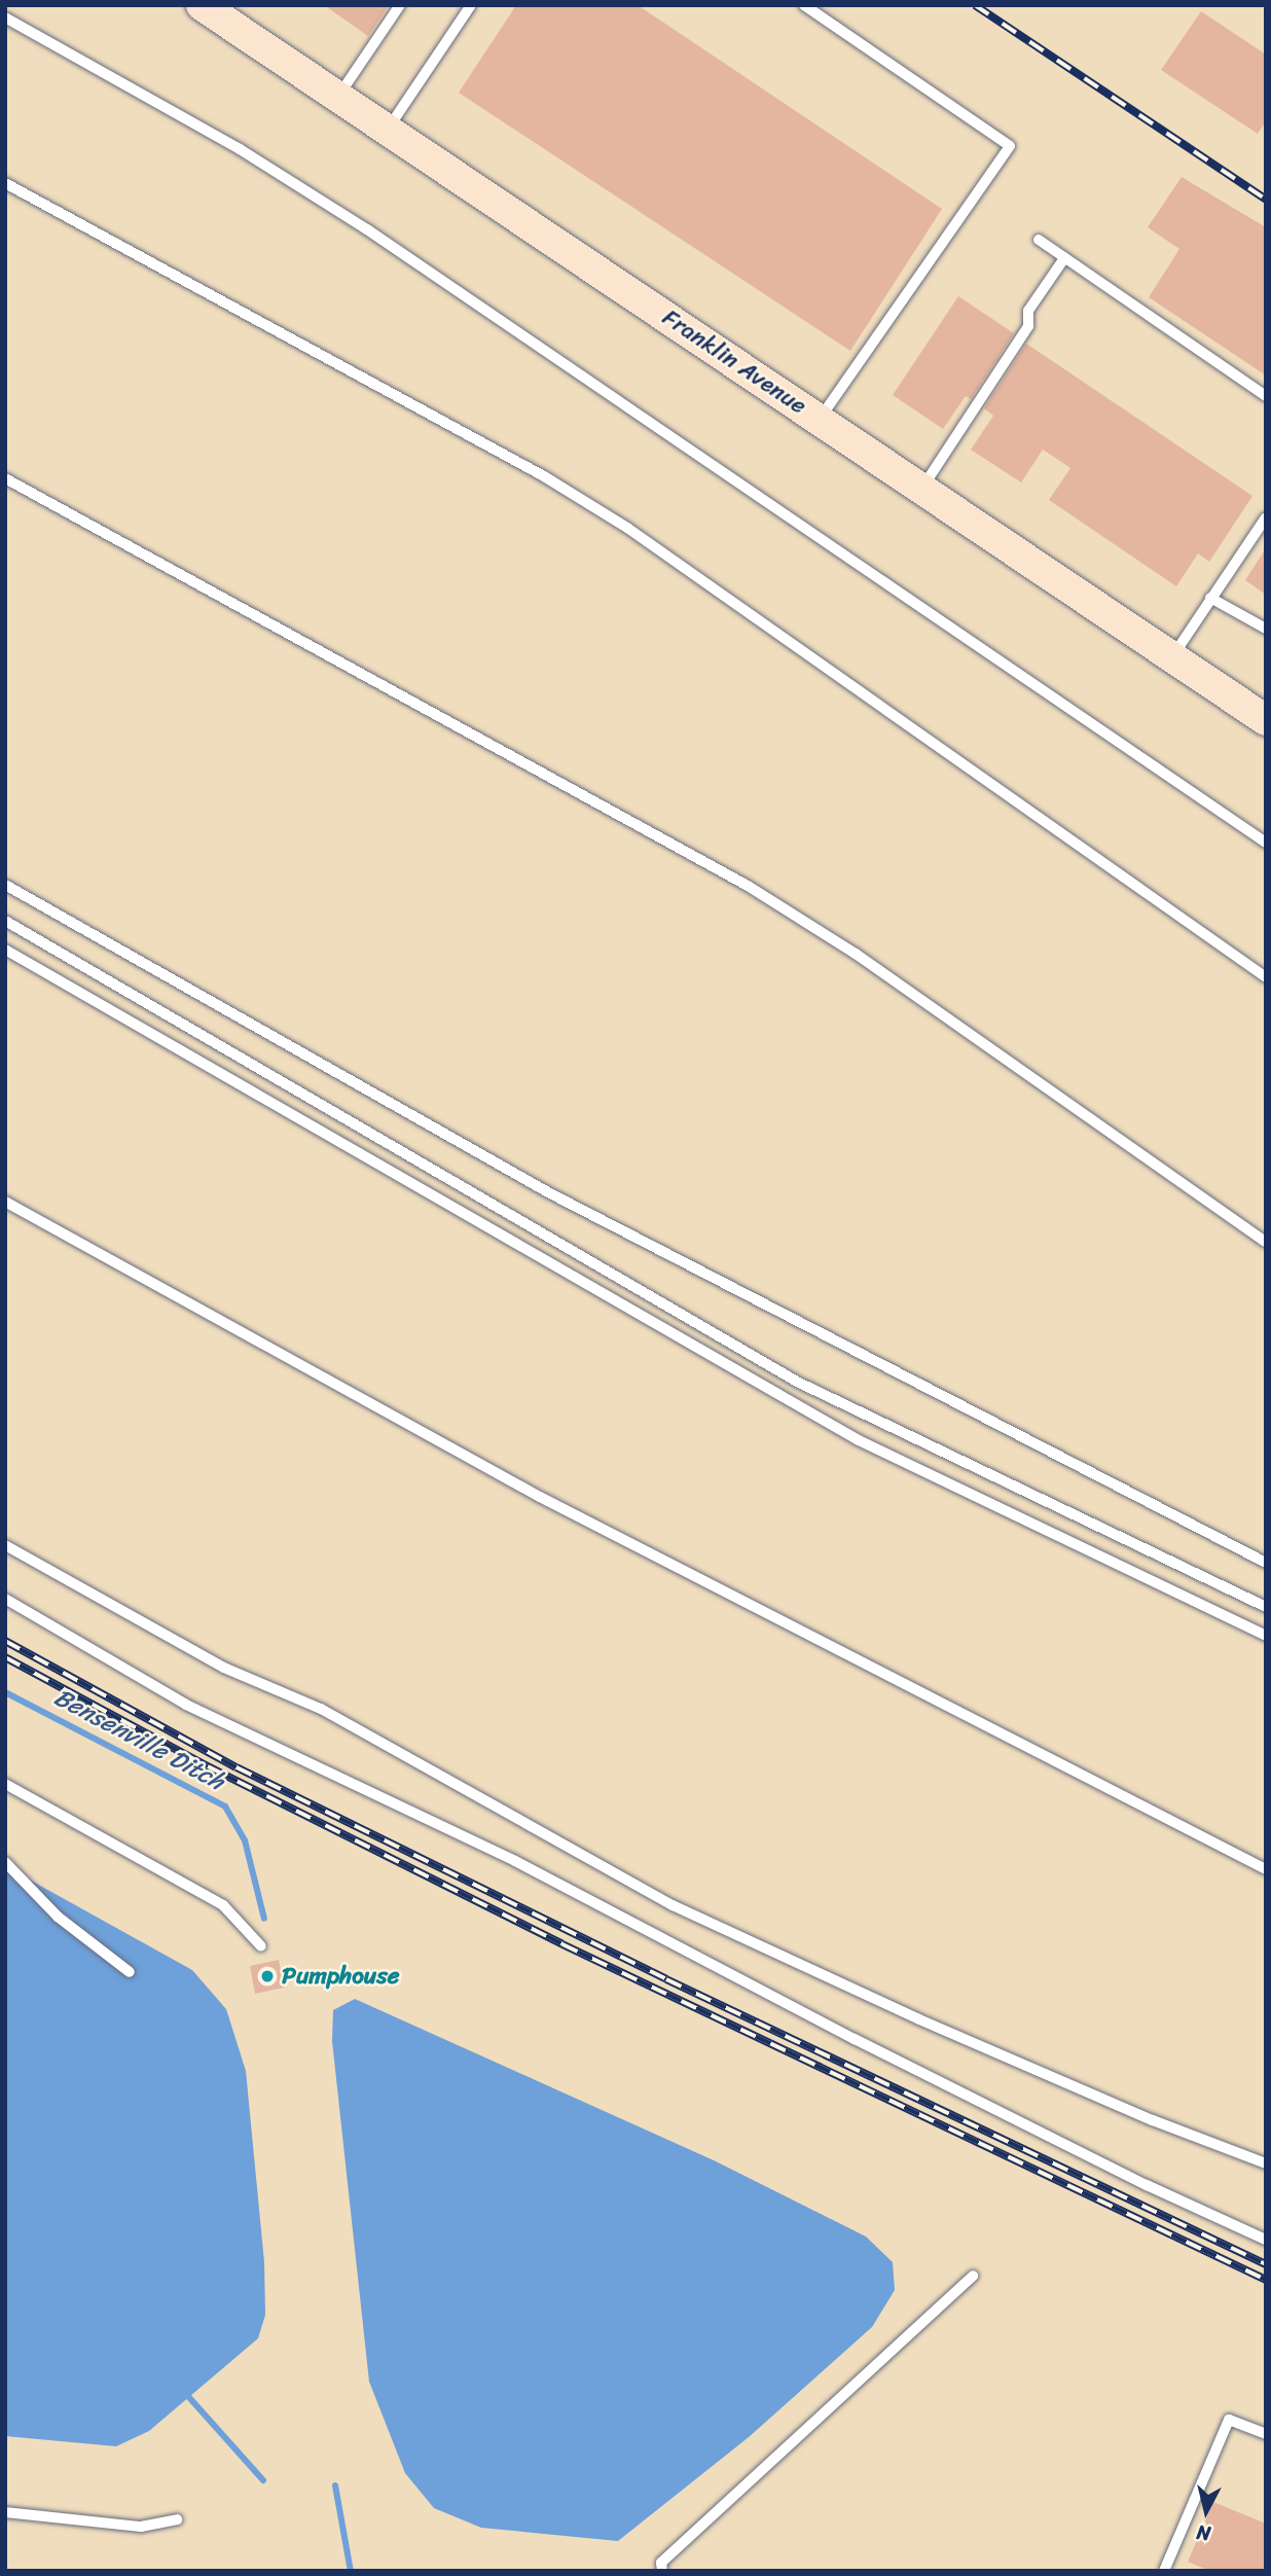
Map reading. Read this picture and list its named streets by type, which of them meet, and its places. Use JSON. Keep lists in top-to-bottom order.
{
  "streets": {
    "main road": ["Franklin Avenue"]
  },
  "water": ["Bensenville Ditch"],
  "places": ["Pumphouse"],
  "north": "bottom"
}
